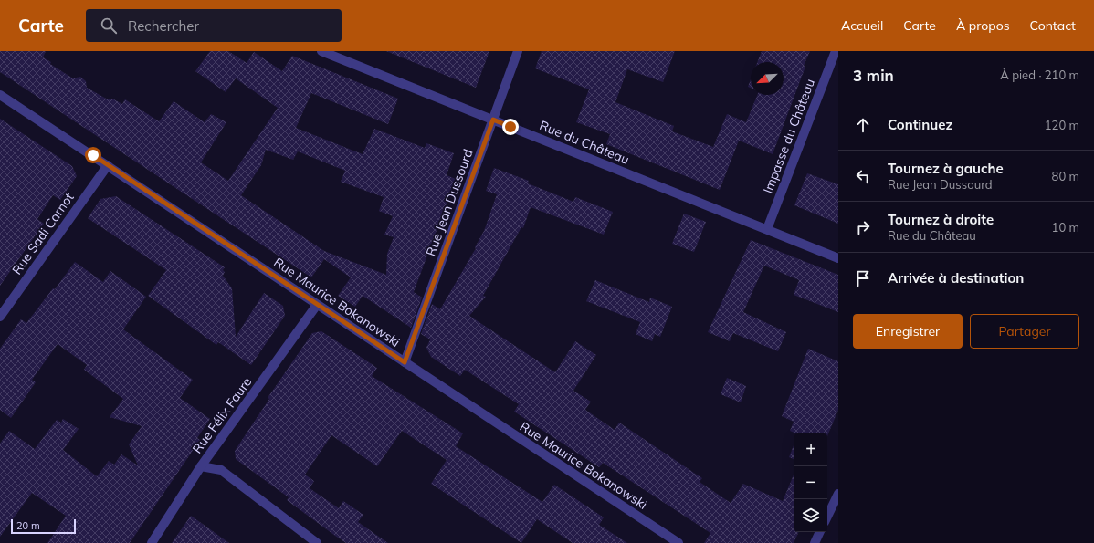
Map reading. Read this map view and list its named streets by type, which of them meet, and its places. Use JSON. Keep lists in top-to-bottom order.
{
  "streets": {
    "street": [
      "Impasse du Château",
      "Rue du Château",
      "Rue Jean Dussourd",
      "Rue Sadi Carnot",
      "Rue Maurice Bokanowski",
      "Rue Félix Faure"
    ]
  },
  "crossings": [
    ["Impasse du Château", "Rue du Château"],
    ["Rue du Château", "Rue Jean Dussourd"],
    ["Rue Jean Dussourd", "Rue Maurice Bokanowski"],
    ["Rue Sadi Carnot", "Rue Maurice Bokanowski"],
    ["Rue Maurice Bokanowski", "Rue Félix Faure"]
  ],
  "scale_bar": "20 m",
  "north": "bottom left",
  "page": {
    "header": "Carte",
    "search": "Rechercher",
    "nav": [
      "Accueil",
      "Carte",
      "À propos",
      "Contact"
    ],
    "heading": ["3 min", "À pied · 210 m"],
    "list": [
      ["Continuez", "120 m"],
      ["Tournez à gauche", "Rue Jean Dussourd", "80 m"],
      ["Tournez à droite", "Rue du Château", "10 m"],
      "Arrivée à destination"
    ],
    "buttons": ["Enregistrer", "Partager"],
    "map_buttons": ["+", "−"],
    "scale": "20 m"
  }
}
